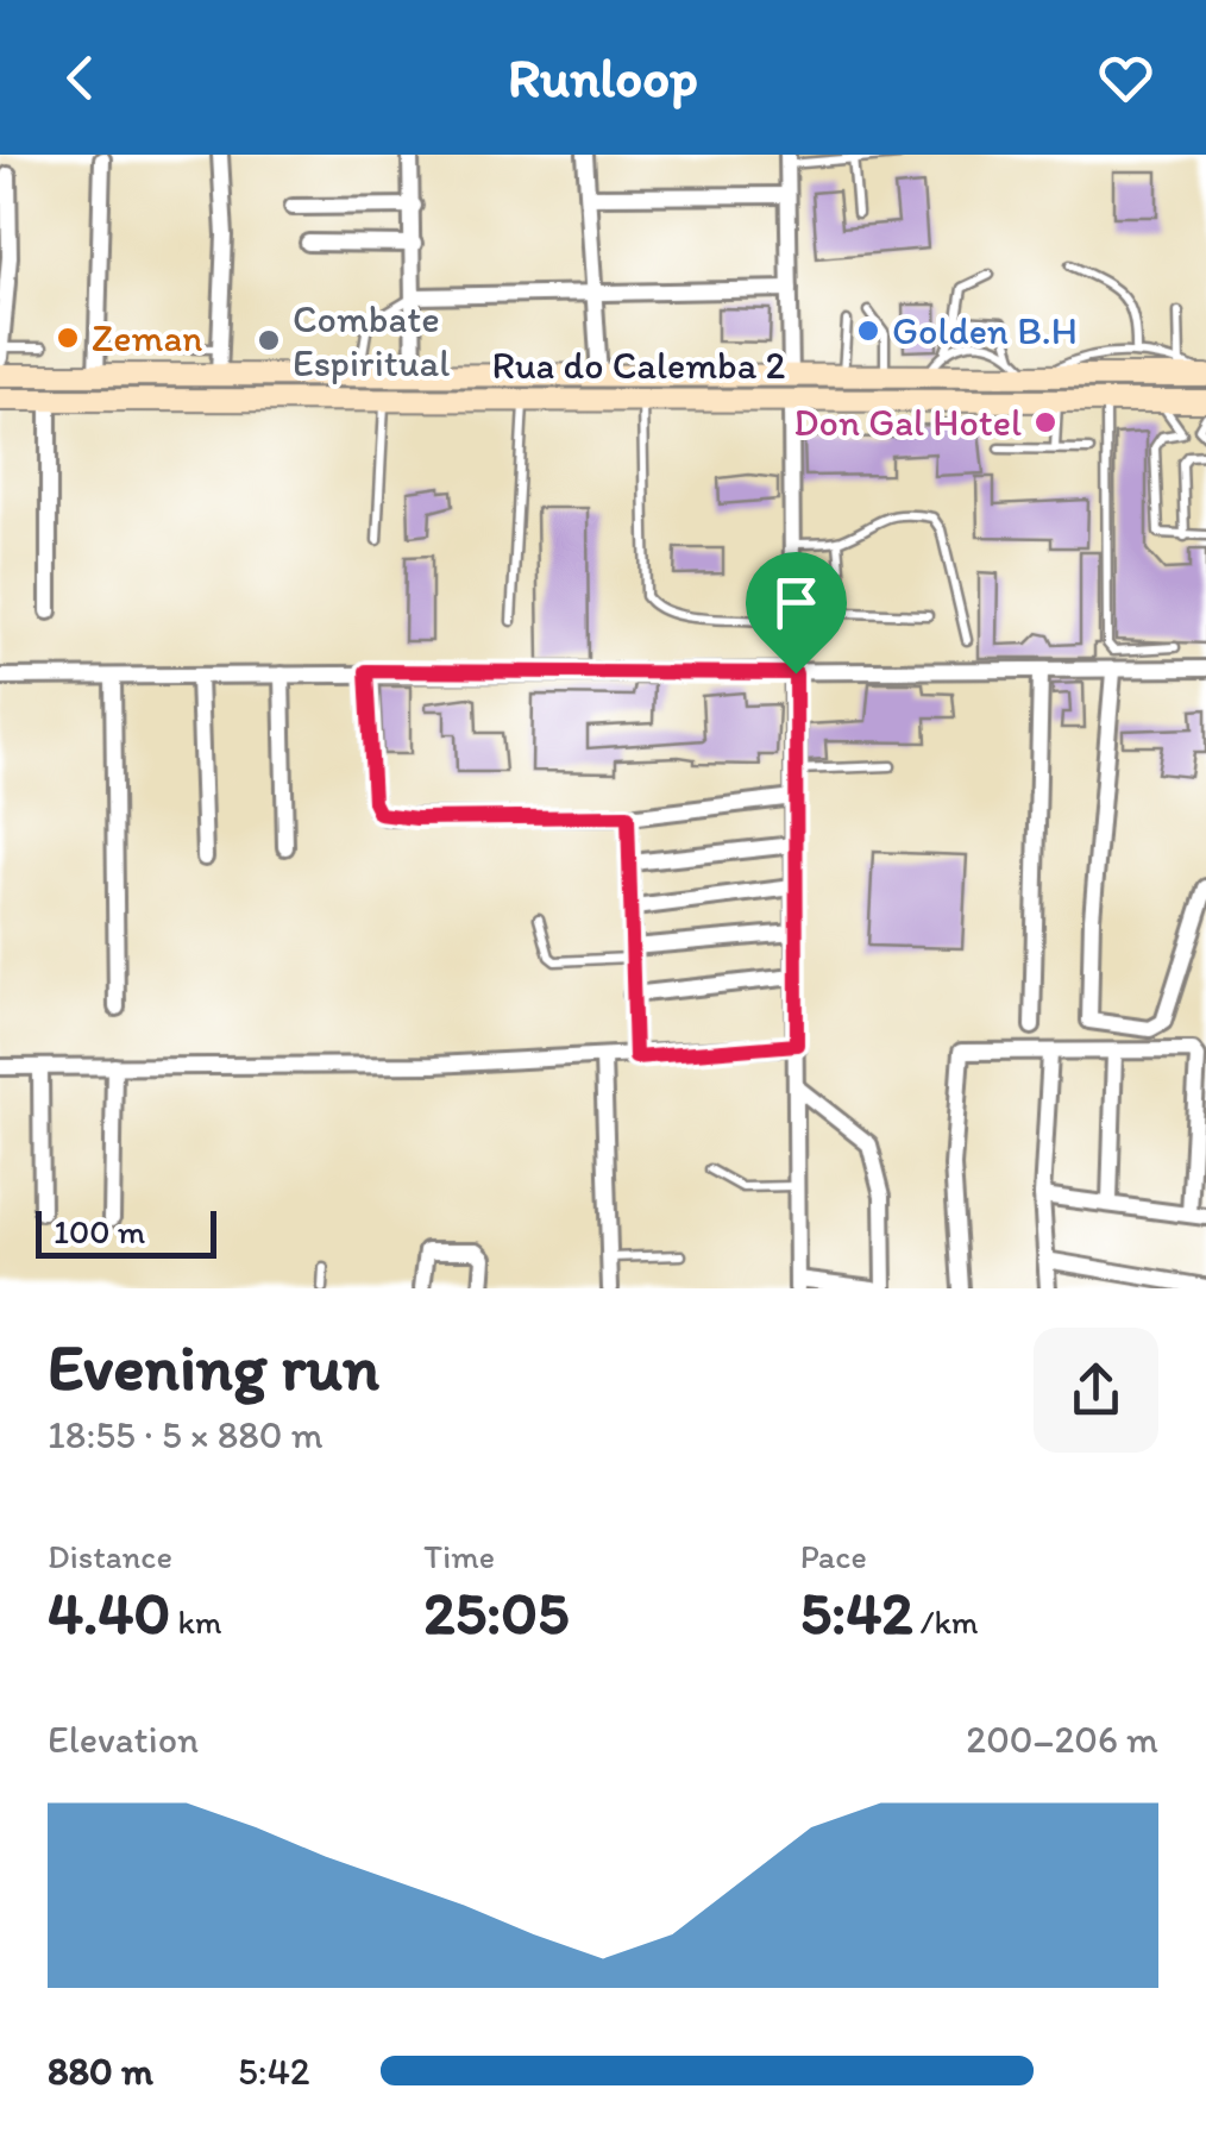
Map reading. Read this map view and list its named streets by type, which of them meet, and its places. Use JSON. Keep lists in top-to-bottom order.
{
  "streets": {
    "main road": ["Rua do Calemba 2"]
  },
  "places": [
    "Golden B.H",
    "Zeman",
    "Combate Espiritual",
    "Don Gal Hotel"
  ],
  "scale_bar": "100 m",
  "page": {
    "header": "Runloop",
    "scale": "100 m",
    "heading": ["Evening run", "18:55 · 5 × 880 m"],
    "stats": [
      ["Distance", "4.40 km"],
      ["Time", "25:05"],
      ["Pace", "5:42 /km"]
    ],
    "chart": ["Elevation", "200–206 m"],
    "list": [
      {
        "name": "880 m",
        "note": "5:42"
      }
    ]
  }
}
